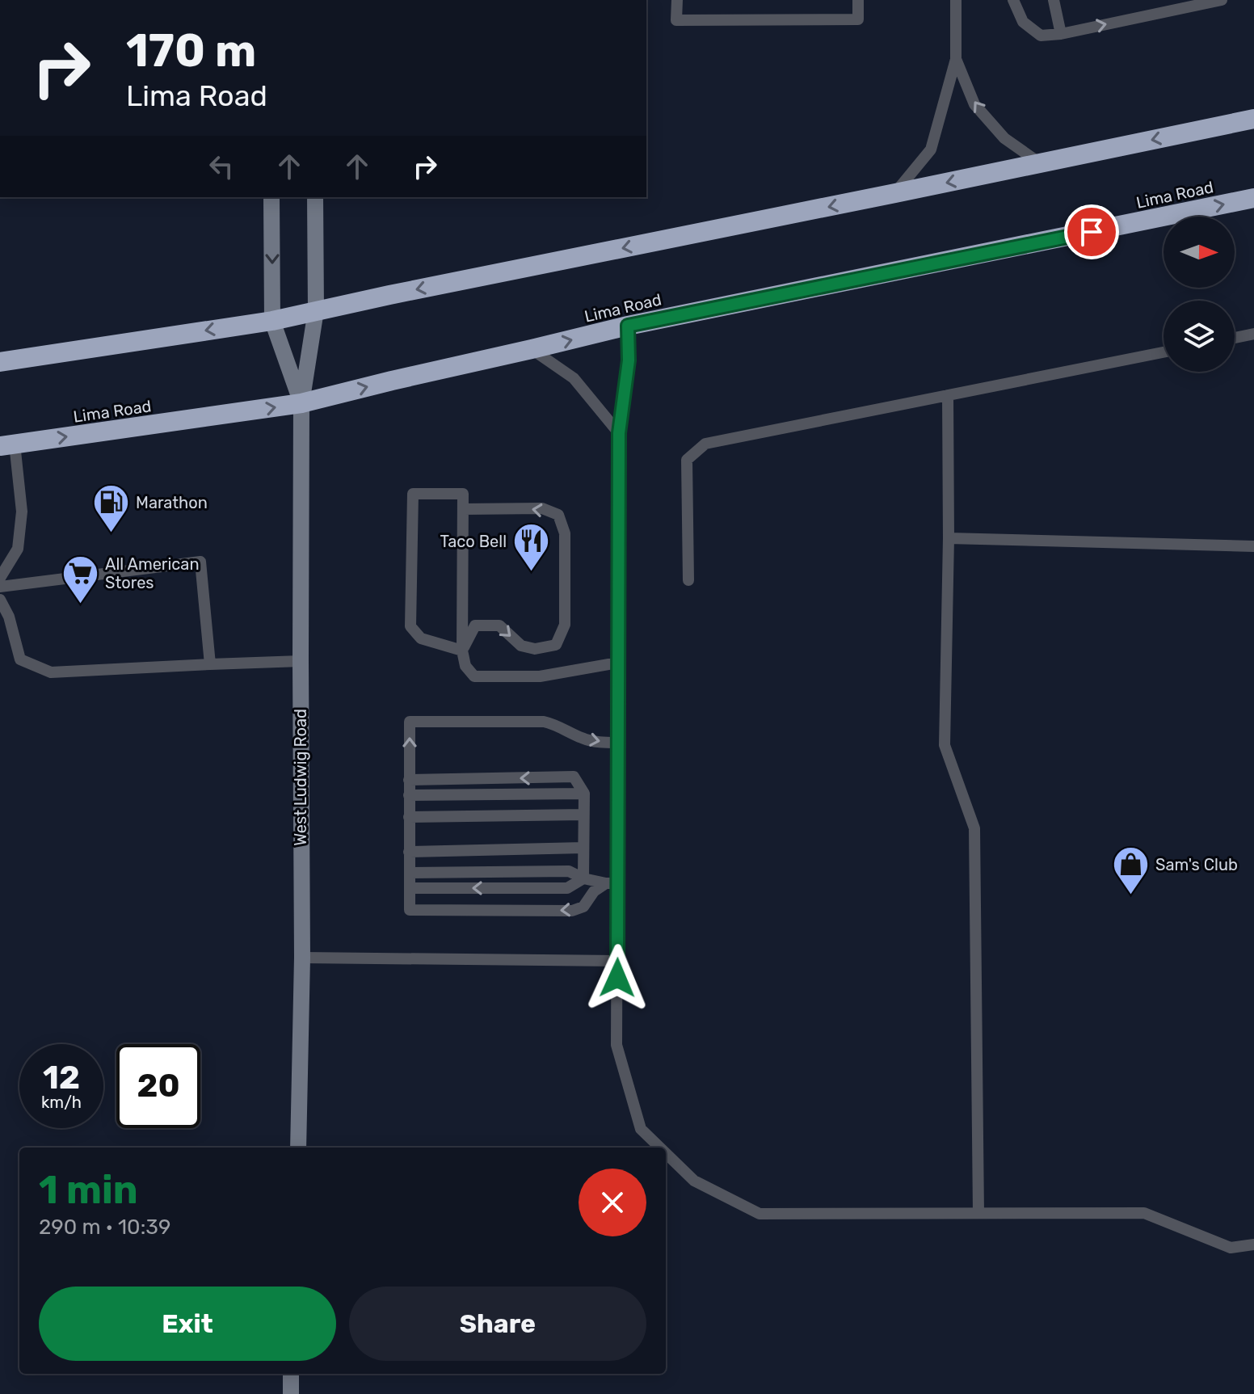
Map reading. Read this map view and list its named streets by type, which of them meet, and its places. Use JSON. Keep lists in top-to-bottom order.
{
  "streets": {
    "highway": ["Lima Road"],
    "main road": ["West Ludwig Road"]
  },
  "crossings": [
    ["Lima Road", "West Ludwig Road"]
  ],
  "places": {
    "fuel station": ["Marathon"],
    "restaurant": ["Taco Bell"],
    "supermarket": ["All American Stores"],
    "shop": ["Sam's Club"]
  },
  "north": "right",
  "page": {
    "turn": ["170 m", "Lima Road"],
    "speed": "12 km/h",
    "limit": "20",
    "heading": ["1 min", "290 m · 10:39"],
    "buttons": ["Exit", "Share"]
  }
}
